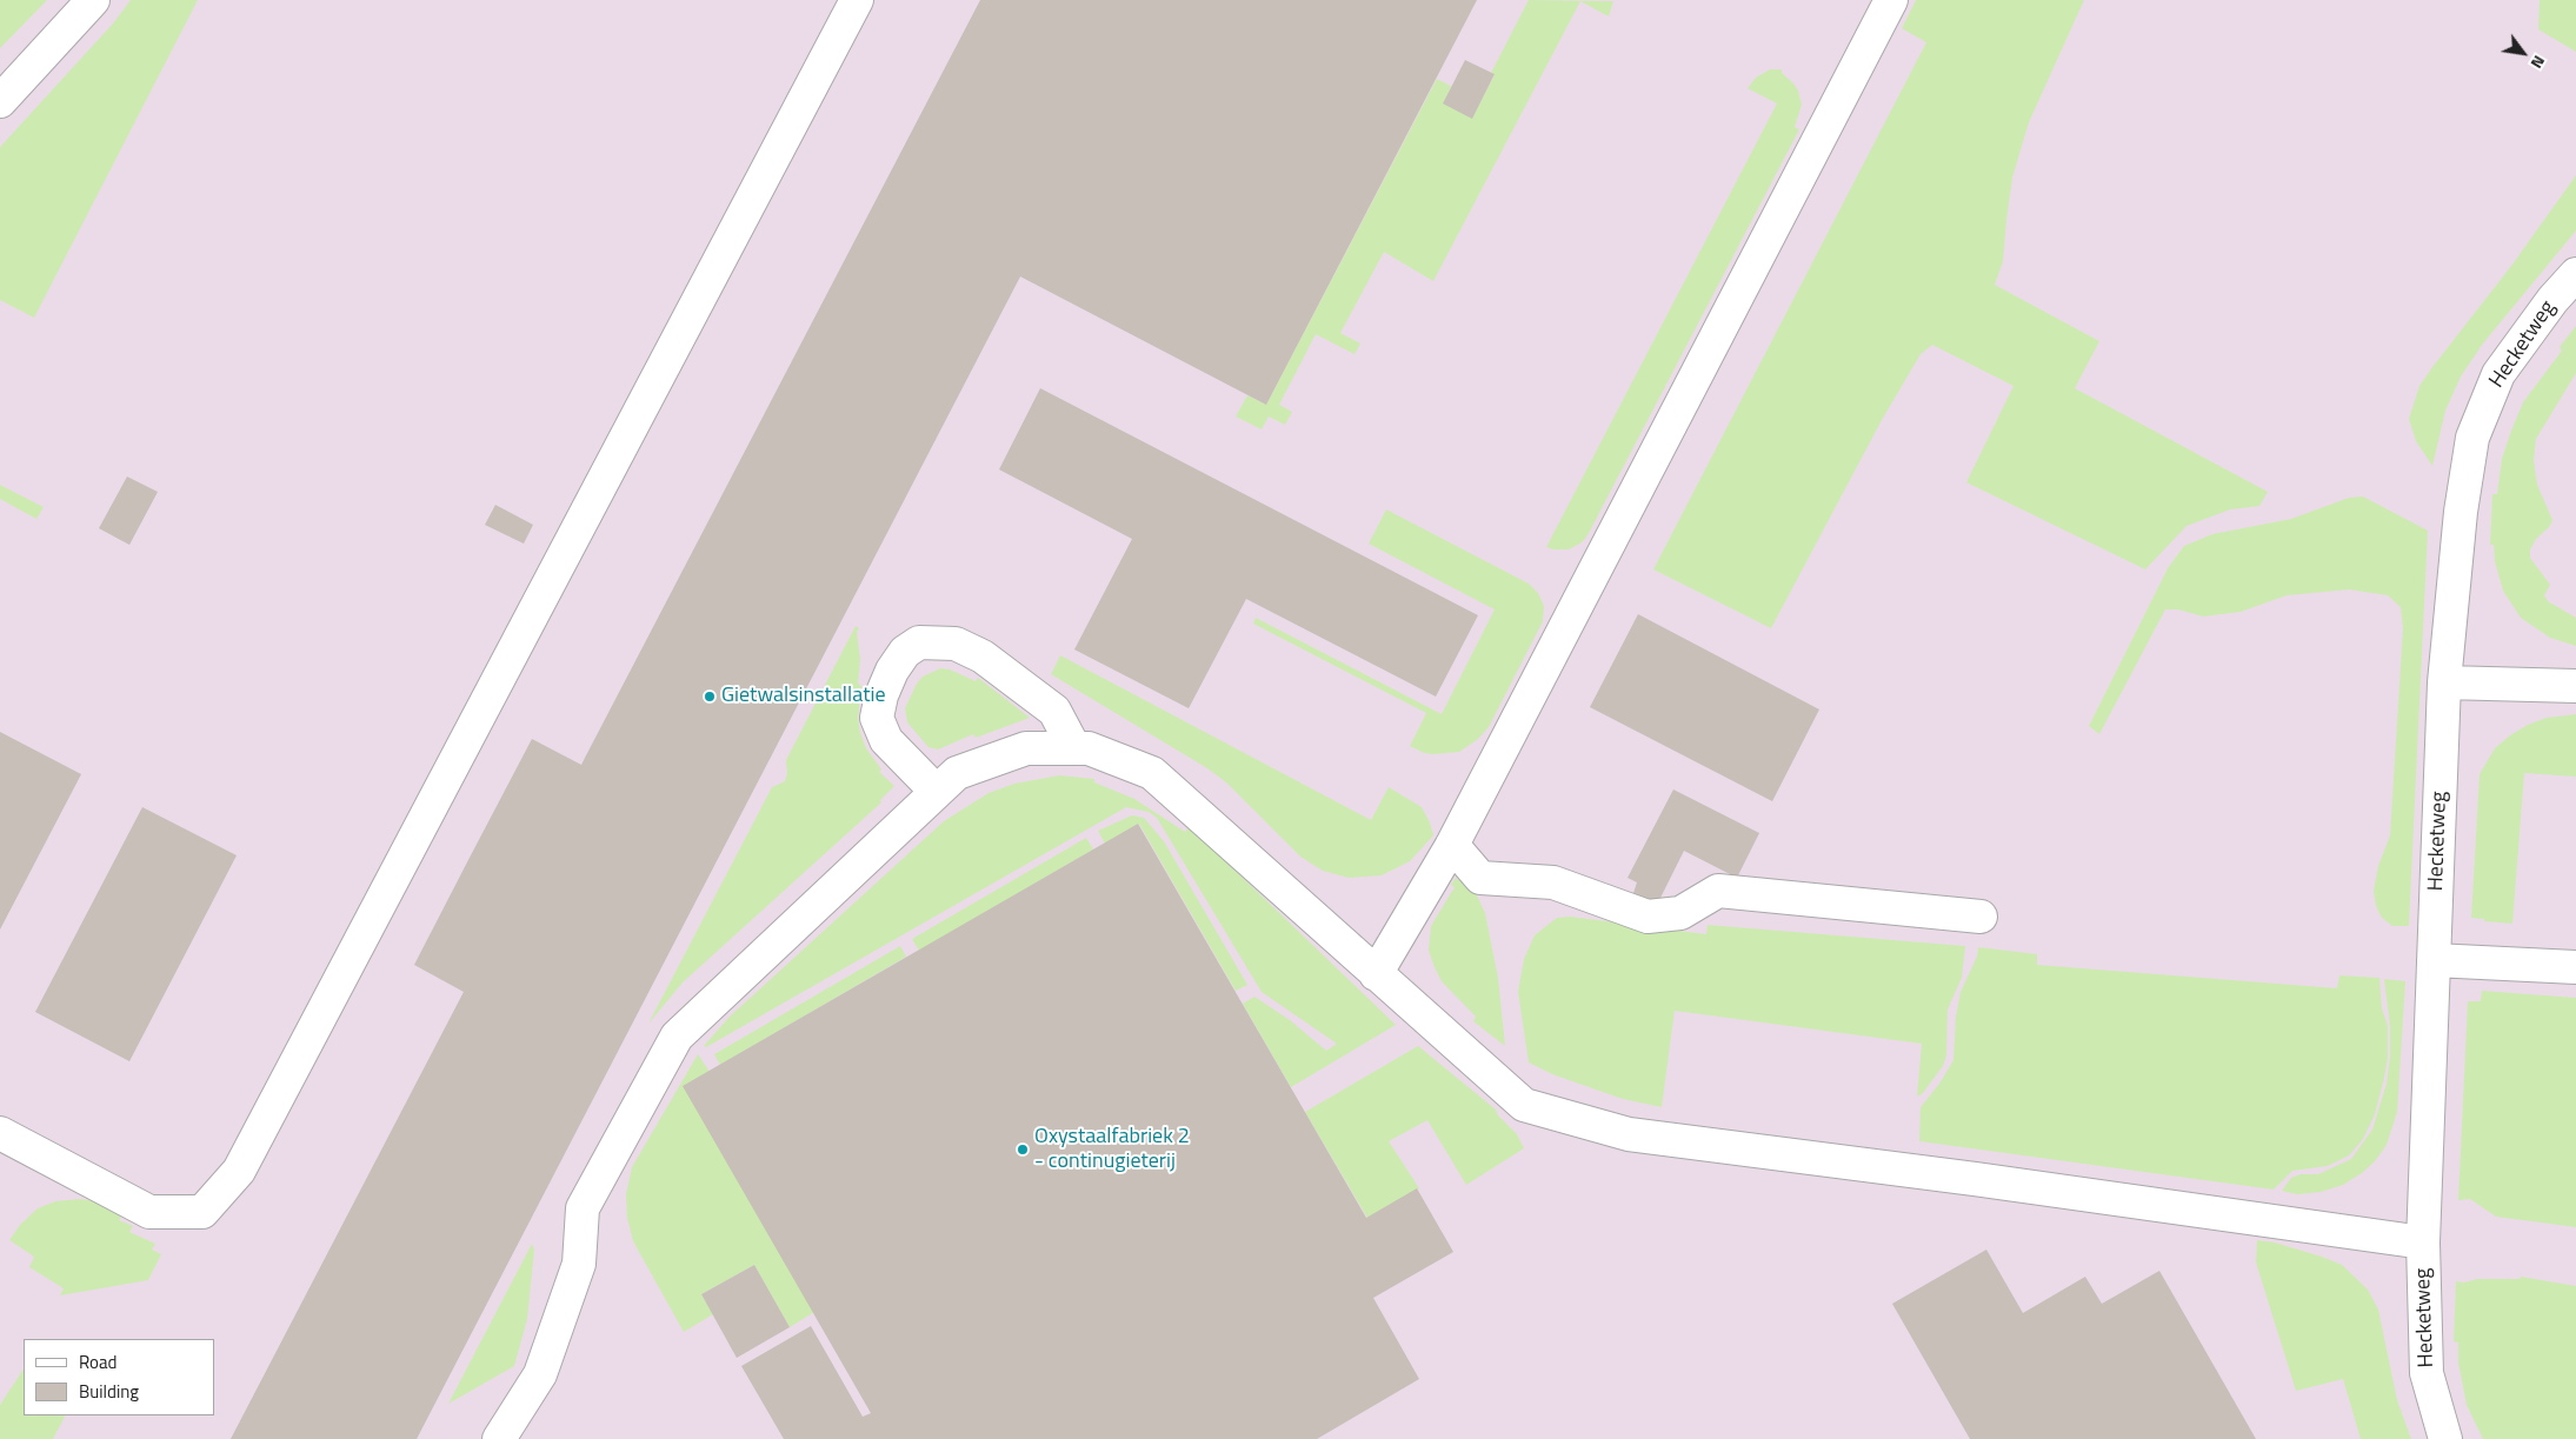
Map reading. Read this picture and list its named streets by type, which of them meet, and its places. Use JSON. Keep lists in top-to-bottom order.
{
  "streets": {
    "lane": ["Hecketweg"]
  },
  "places": ["Gietwalsinstallatie", "Oxystaalfabriek 2 - continugieterij"],
  "legend": ["Road", "Building"],
  "north": "bottom right"
}
